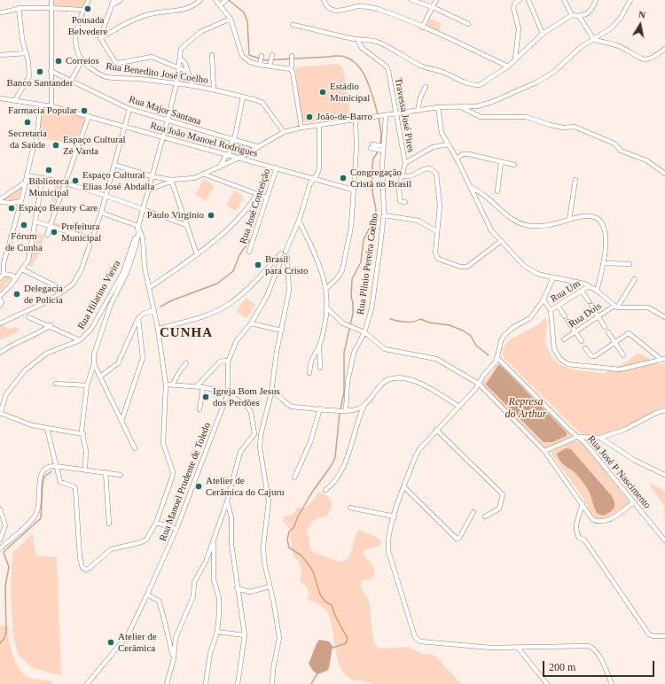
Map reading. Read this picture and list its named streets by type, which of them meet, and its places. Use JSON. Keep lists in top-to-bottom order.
{
  "streets": {
    "street": [
      "Rua Benedito José Coelho",
      "Rua Major Santana",
      "Travessa José Pires",
      "Rua João Manoel Rodrigues",
      "Rua José Conceição",
      "Rua Plinio Pereira Coelho",
      "Rua Um",
      "Rua Hilarino Vieira",
      "Rua Dois",
      "Rua José P Nascimento",
      "Rua Manoel Prudente de Toledo"
    ]
  },
  "crossings": [
    ["Rua Benedito José Coelho", "Rua Hilarino Vieira"],
    ["Rua Major Santana", "Rua Hilarino Vieira"],
    ["Rua João Manoel Rodrigues", "Rua José Conceição"],
    ["Rua João Manoel Rodrigues", "Rua Hilarino Vieira"]
  ],
  "districts": ["CUNHA"],
  "water": ["Represa do Arthur"],
  "places": [
    "Pousada Belvedere",
    "Correios",
    "Banco Santander",
    "Estádio Municipal",
    "Farmacia Popular",
    "João-de-Barro",
    "Secretaria da Saúde",
    "Espaço Cultural Zé Varda",
    "Biblioteca Municipal",
    "Congregação Cristã no Brasil",
    "Espaço Cultural Elias José Abdalla",
    "Espaço Beauty Care",
    "Paulo Virgínio",
    "Fórum de Cunha",
    "Prefeitura Municipal",
    "Brasil para Cristo",
    "Delegacia de Polícia",
    "Igreja Bom Jesus dos Perdões",
    "Atelier de Cerâmica do Cajuru",
    "Atelier de Cerâmica"
  ],
  "scale_bar": "200 m",
  "north": "top"
}
